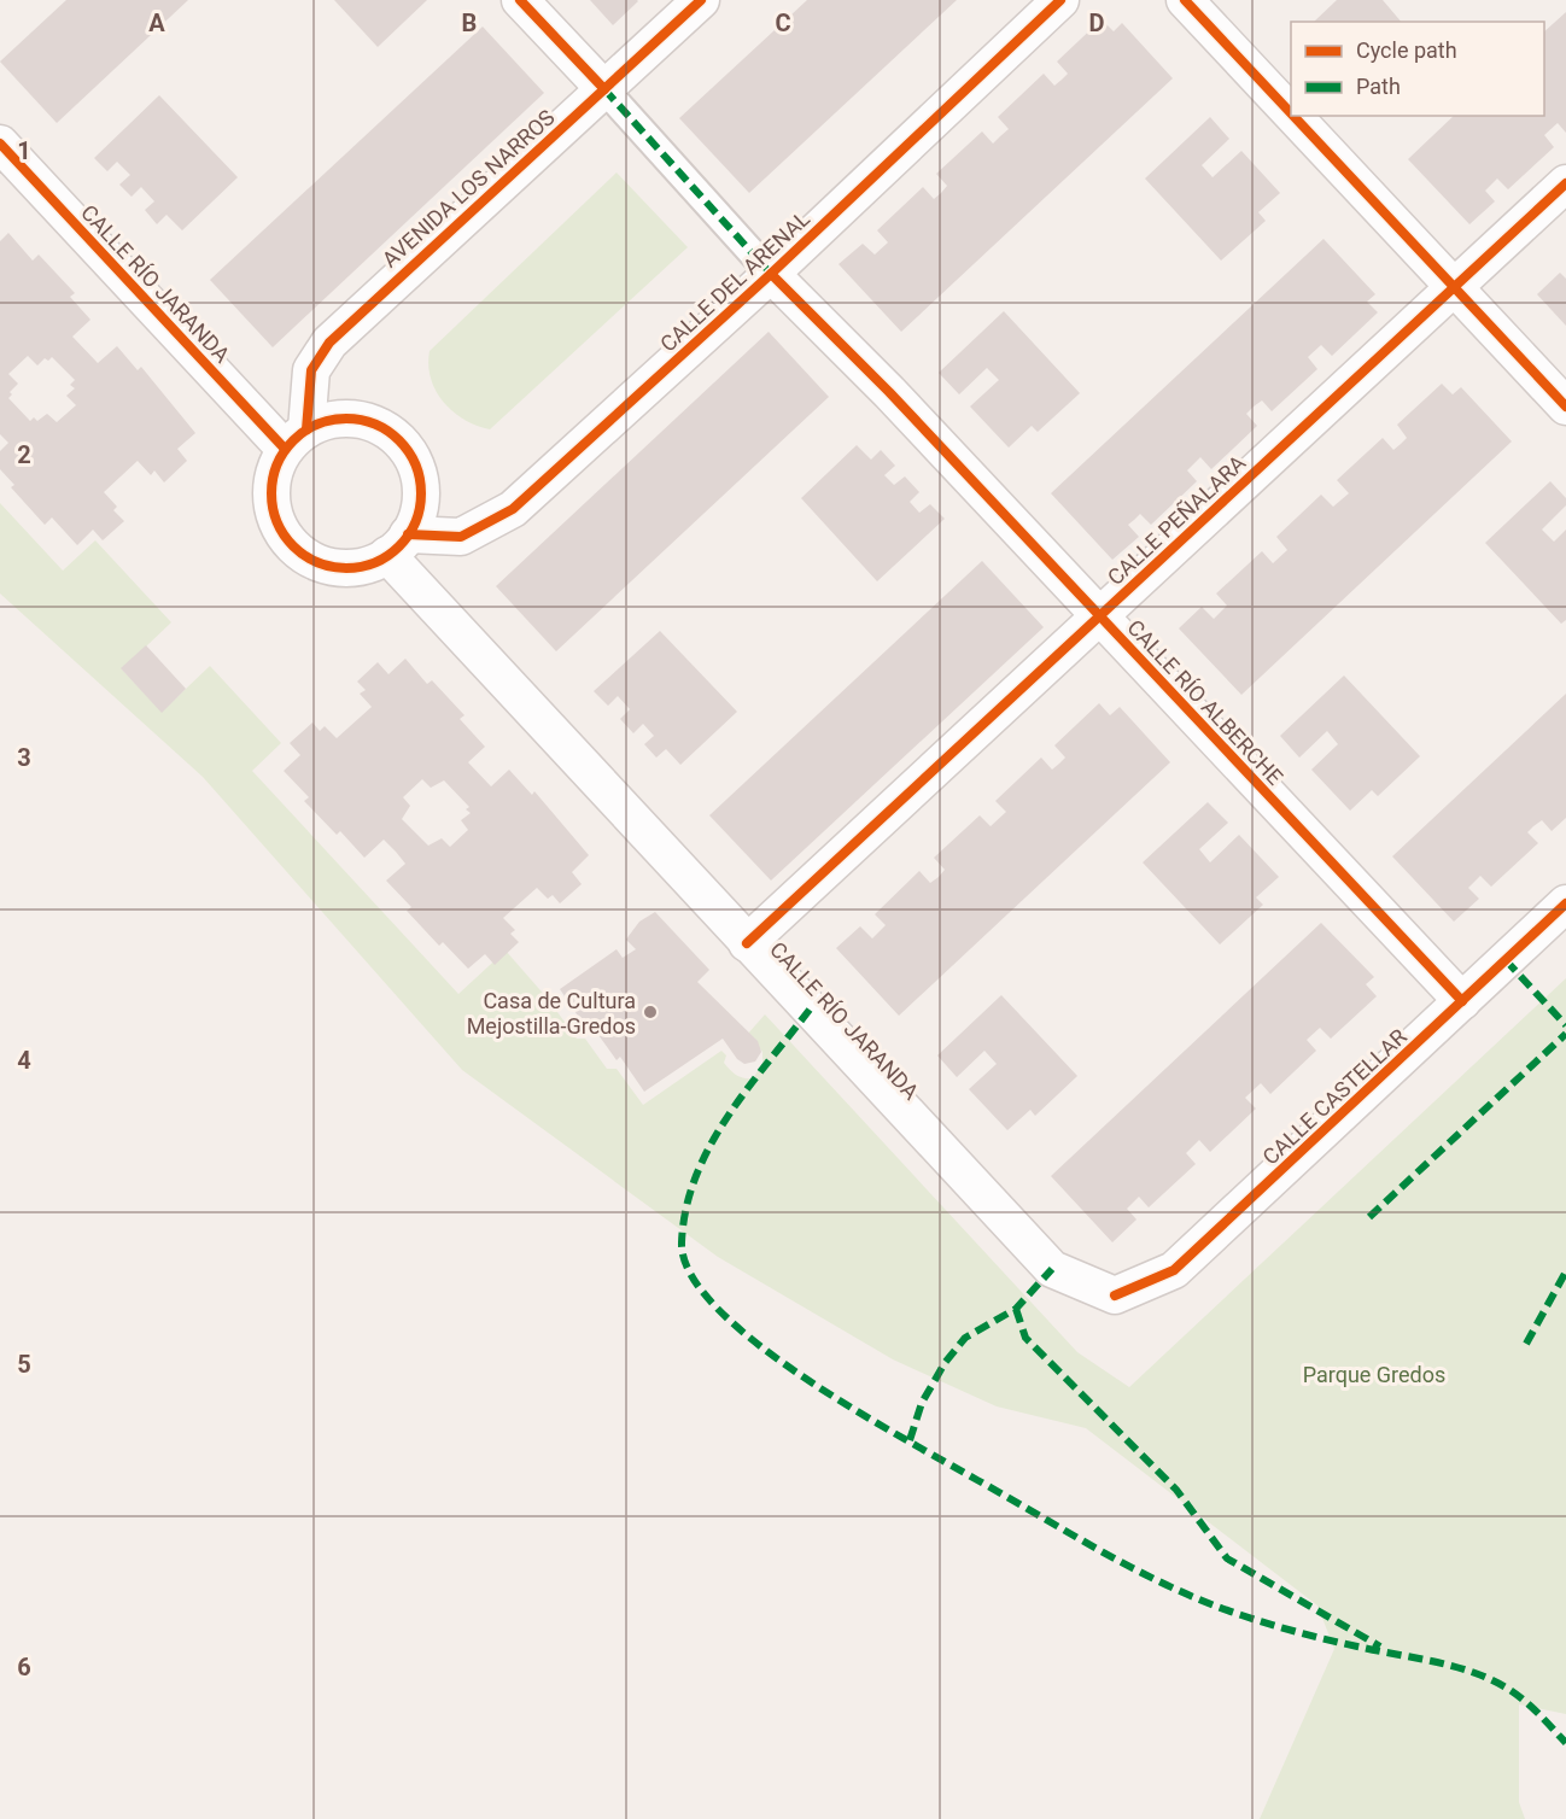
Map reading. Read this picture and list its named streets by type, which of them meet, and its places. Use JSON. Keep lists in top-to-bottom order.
{
  "streets": {
    "street": [
      "AVENIDA LOS NARROS",
      "CALLE DEL ARENAL",
      "CALLE RÍO JARANDA",
      "CALLE PEÑALARA",
      "CALLE RÍO ALBERCHE",
      "CALLE CASTELLAR"
    ]
  },
  "crossings": [
    ["AVENIDA LOS NARROS", "CALLE DEL ARENAL"],
    ["AVENIDA LOS NARROS", "CALLE RÍO JARANDA"],
    ["AVENIDA LOS NARROS", "CALLE RÍO ALBERCHE"],
    ["CALLE DEL ARENAL", "CALLE RÍO JARANDA"],
    ["CALLE DEL ARENAL", "CALLE RÍO ALBERCHE"],
    ["CALLE RÍO JARANDA", "CALLE PEÑALARA"],
    ["CALLE RÍO JARANDA", "CALLE CASTELLAR"],
    ["CALLE PEÑALARA", "CALLE RÍO ALBERCHE"],
    ["CALLE RÍO ALBERCHE", "CALLE CASTELLAR"]
  ],
  "parks": ["Parque Gredos"],
  "places": ["Casa de Cultura Mejostilla-Gredos"],
  "legend": ["Cycle path", "Path"],
  "grid": {
    "columns": [
      "A",
      "B",
      "C",
      "D"
    ],
    "rows": [
      "1",
      "2",
      "3",
      "4",
      "5",
      "6"
    ]
  }
}
